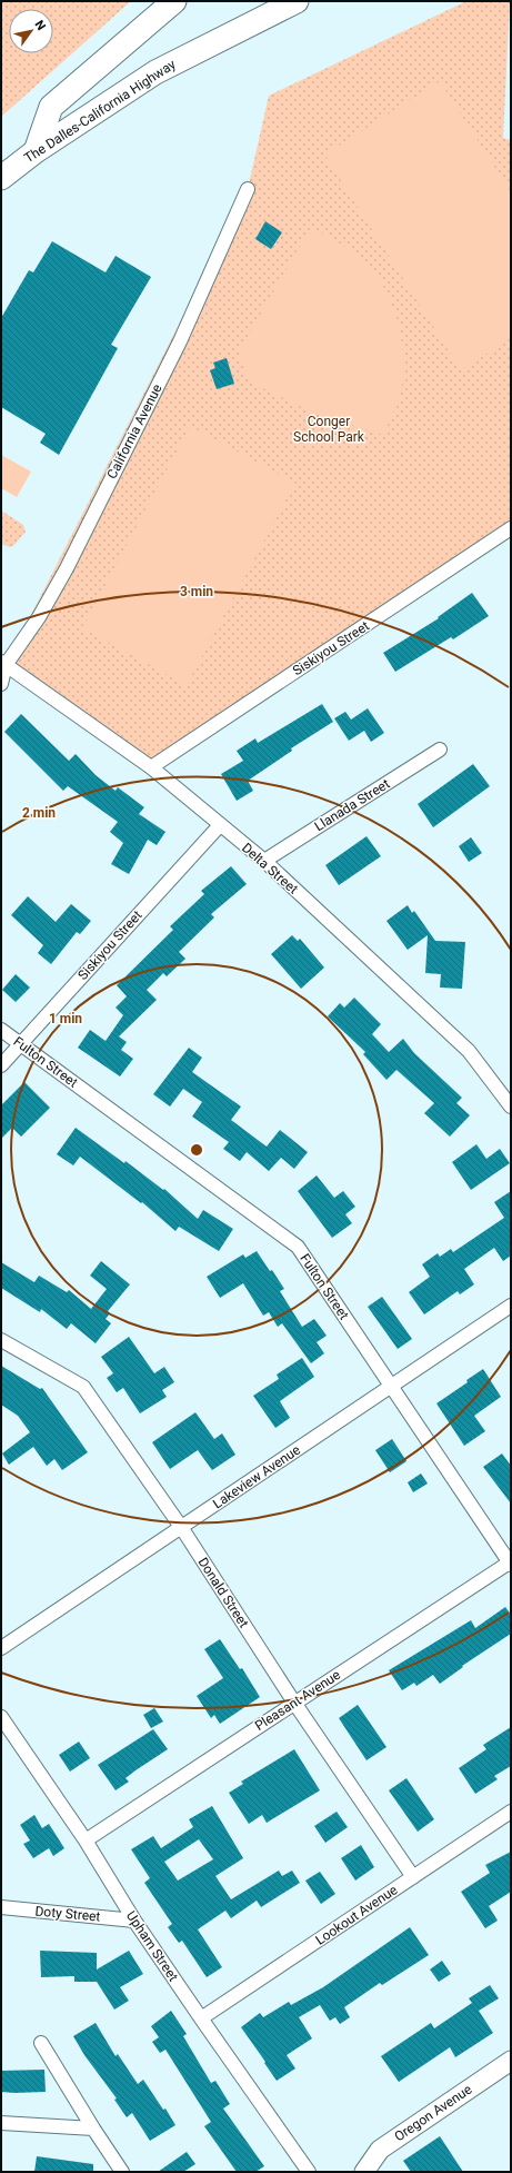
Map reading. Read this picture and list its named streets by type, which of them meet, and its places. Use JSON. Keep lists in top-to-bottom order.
{
  "streets": {
    "highway": ["The Dalles-California Highway"],
    "main road": ["Oregon Avenue"],
    "street": [
      "California Avenue",
      "Siskiyou Street",
      "Llanada Street",
      "Delta Street",
      "Fulton Street",
      "Lakeview Avenue",
      "Donald Street",
      "Pleasant Avenue",
      "Doty Street",
      "Lookout Avenue",
      "Upham Street"
    ]
  },
  "crossings": [
    ["California Avenue", "Delta Street"],
    ["Siskiyou Street", "Delta Street"],
    ["Siskiyou Street", "Fulton Street"],
    ["Llanada Street", "Delta Street"],
    ["Fulton Street", "Lakeview Avenue"],
    ["Fulton Street", "Pleasant Avenue"],
    ["Lakeview Avenue", "Donald Street"],
    ["Donald Street", "Pleasant Avenue"],
    ["Donald Street", "Lookout Avenue"],
    ["Pleasant Avenue", "Upham Street"],
    ["Doty Street", "Upham Street"],
    ["Lookout Avenue", "Upham Street"]
  ],
  "parks": ["Conger School Park"],
  "north": "top right",
  "rings": ["3 min", "2 min", "1 min"]
}
